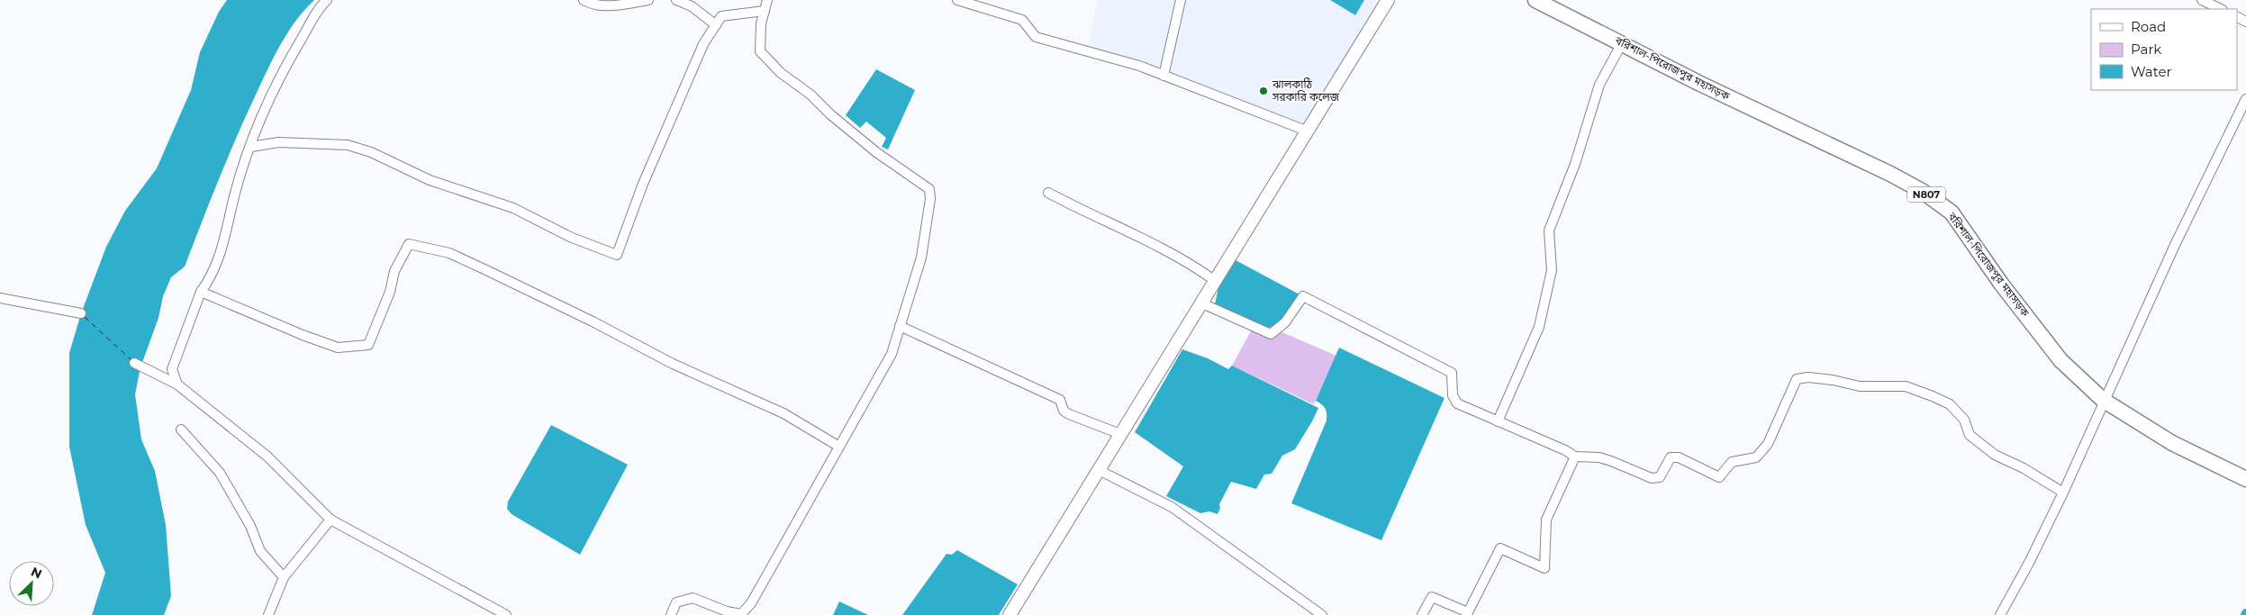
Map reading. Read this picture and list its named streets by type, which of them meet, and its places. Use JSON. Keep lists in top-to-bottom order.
{
  "streets": {
    "highway": ["বরিশাল-পিরোজপুর মহাসড়ক", "N807"]
  },
  "places": ["ঝালকাঠি সরকারি কলেজ"],
  "legend": ["Road", "Park", "Water"],
  "north": "top right"
}
